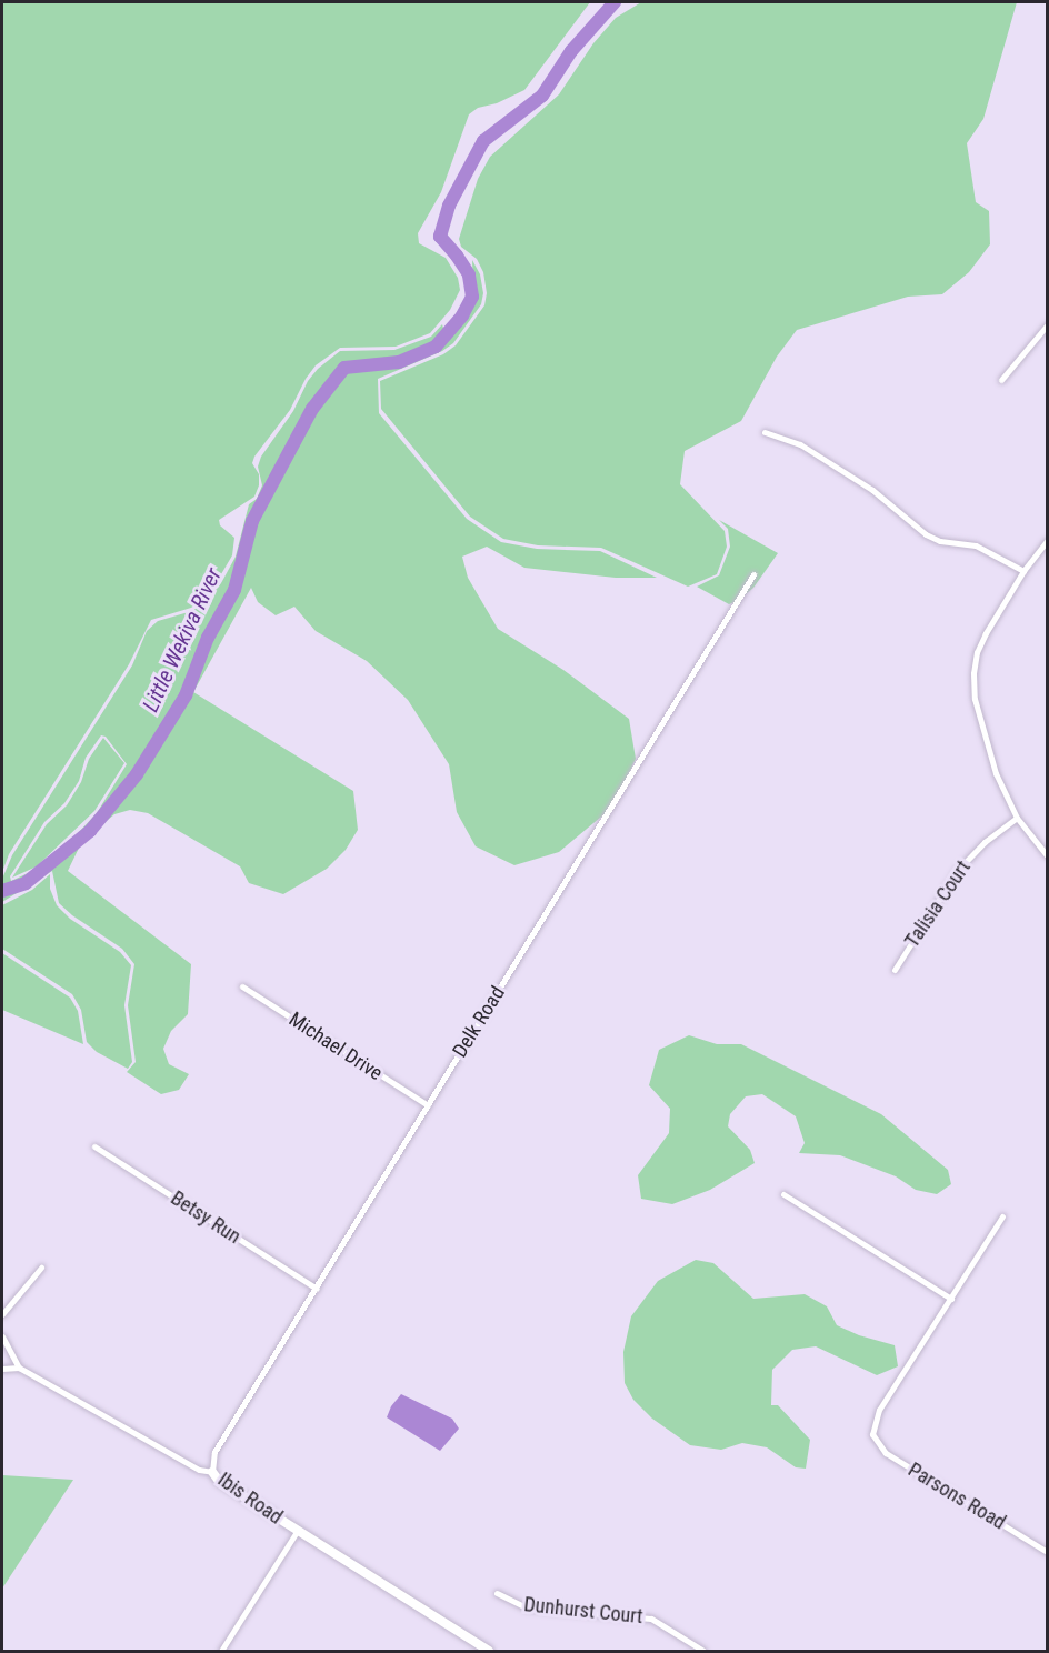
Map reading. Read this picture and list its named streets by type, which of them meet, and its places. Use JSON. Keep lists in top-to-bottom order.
{
  "streets": {
    "street": [
      "Talisia Court",
      "Delk Road",
      "Michael Drive",
      "Betsy Run",
      "Parsons Road",
      "Ibis Road",
      "Dunhurst Court"
    ]
  },
  "crossings": [
    ["Delk Road", "Michael Drive"],
    ["Delk Road", "Betsy Run"],
    ["Delk Road", "Ibis Road"]
  ],
  "water": ["Little Wekiva River"]
}
